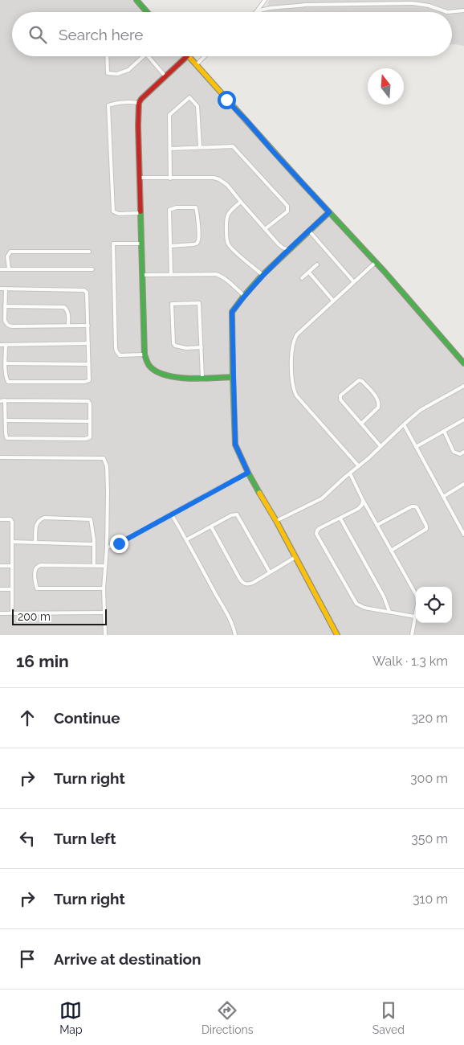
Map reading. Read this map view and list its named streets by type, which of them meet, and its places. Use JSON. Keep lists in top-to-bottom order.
{
  "scale_bar": "200 m",
  "north": "top",
  "page": {
    "search": "Search here",
    "scale": "200 m",
    "heading": ["16 min", "Walk · 1.3 km"],
    "list": [
      ["Continue", "320 m"],
      ["Turn right", "300 m"],
      ["Turn left", "350 m"],
      ["Turn right", "310 m"],
      "Arrive at destination"
    ],
    "nav": ["Map", "Directions", "Saved"]
  }
}
